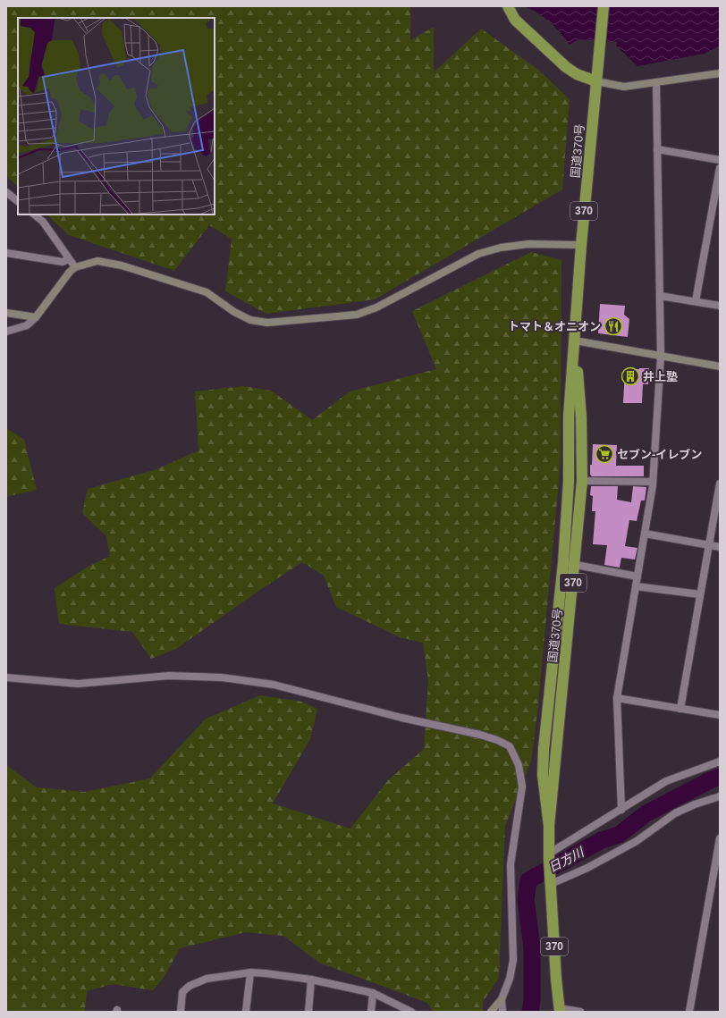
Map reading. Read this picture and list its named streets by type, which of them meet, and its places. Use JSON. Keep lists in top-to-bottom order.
{
  "streets": {
    "highway": ["国道370号", "370"]
  },
  "crossings": [
    ["国道370号", "370"]
  ],
  "water": ["日方川"],
  "places": {
    "restaurant": ["トマト＆オニオン"],
    "building": ["井上塾"],
    "supermarket": ["セブン-イレブン"]
  }
}
